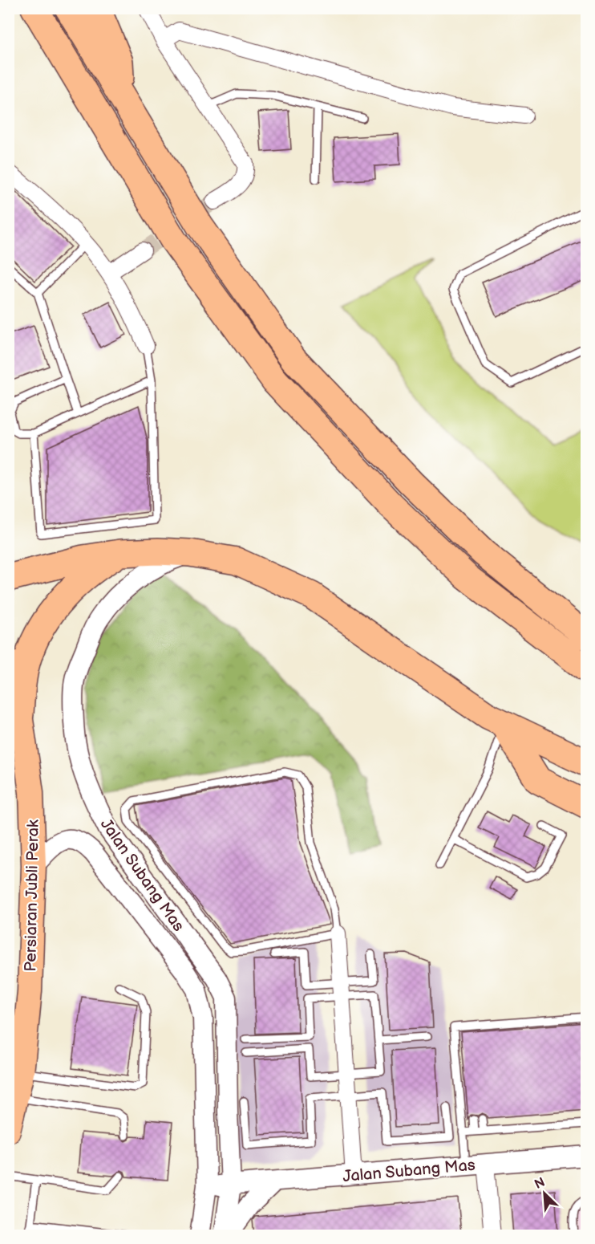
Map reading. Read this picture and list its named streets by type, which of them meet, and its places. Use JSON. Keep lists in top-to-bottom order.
{
  "streets": {
    "main road": ["Persiaran Jubli Perak"],
    "street": ["Jalan Subang Mas"]
  },
  "crossings": [
    ["Jalan Subang Mas", "Persiaran Jubli Perak"]
  ],
  "north": "top left"
}
